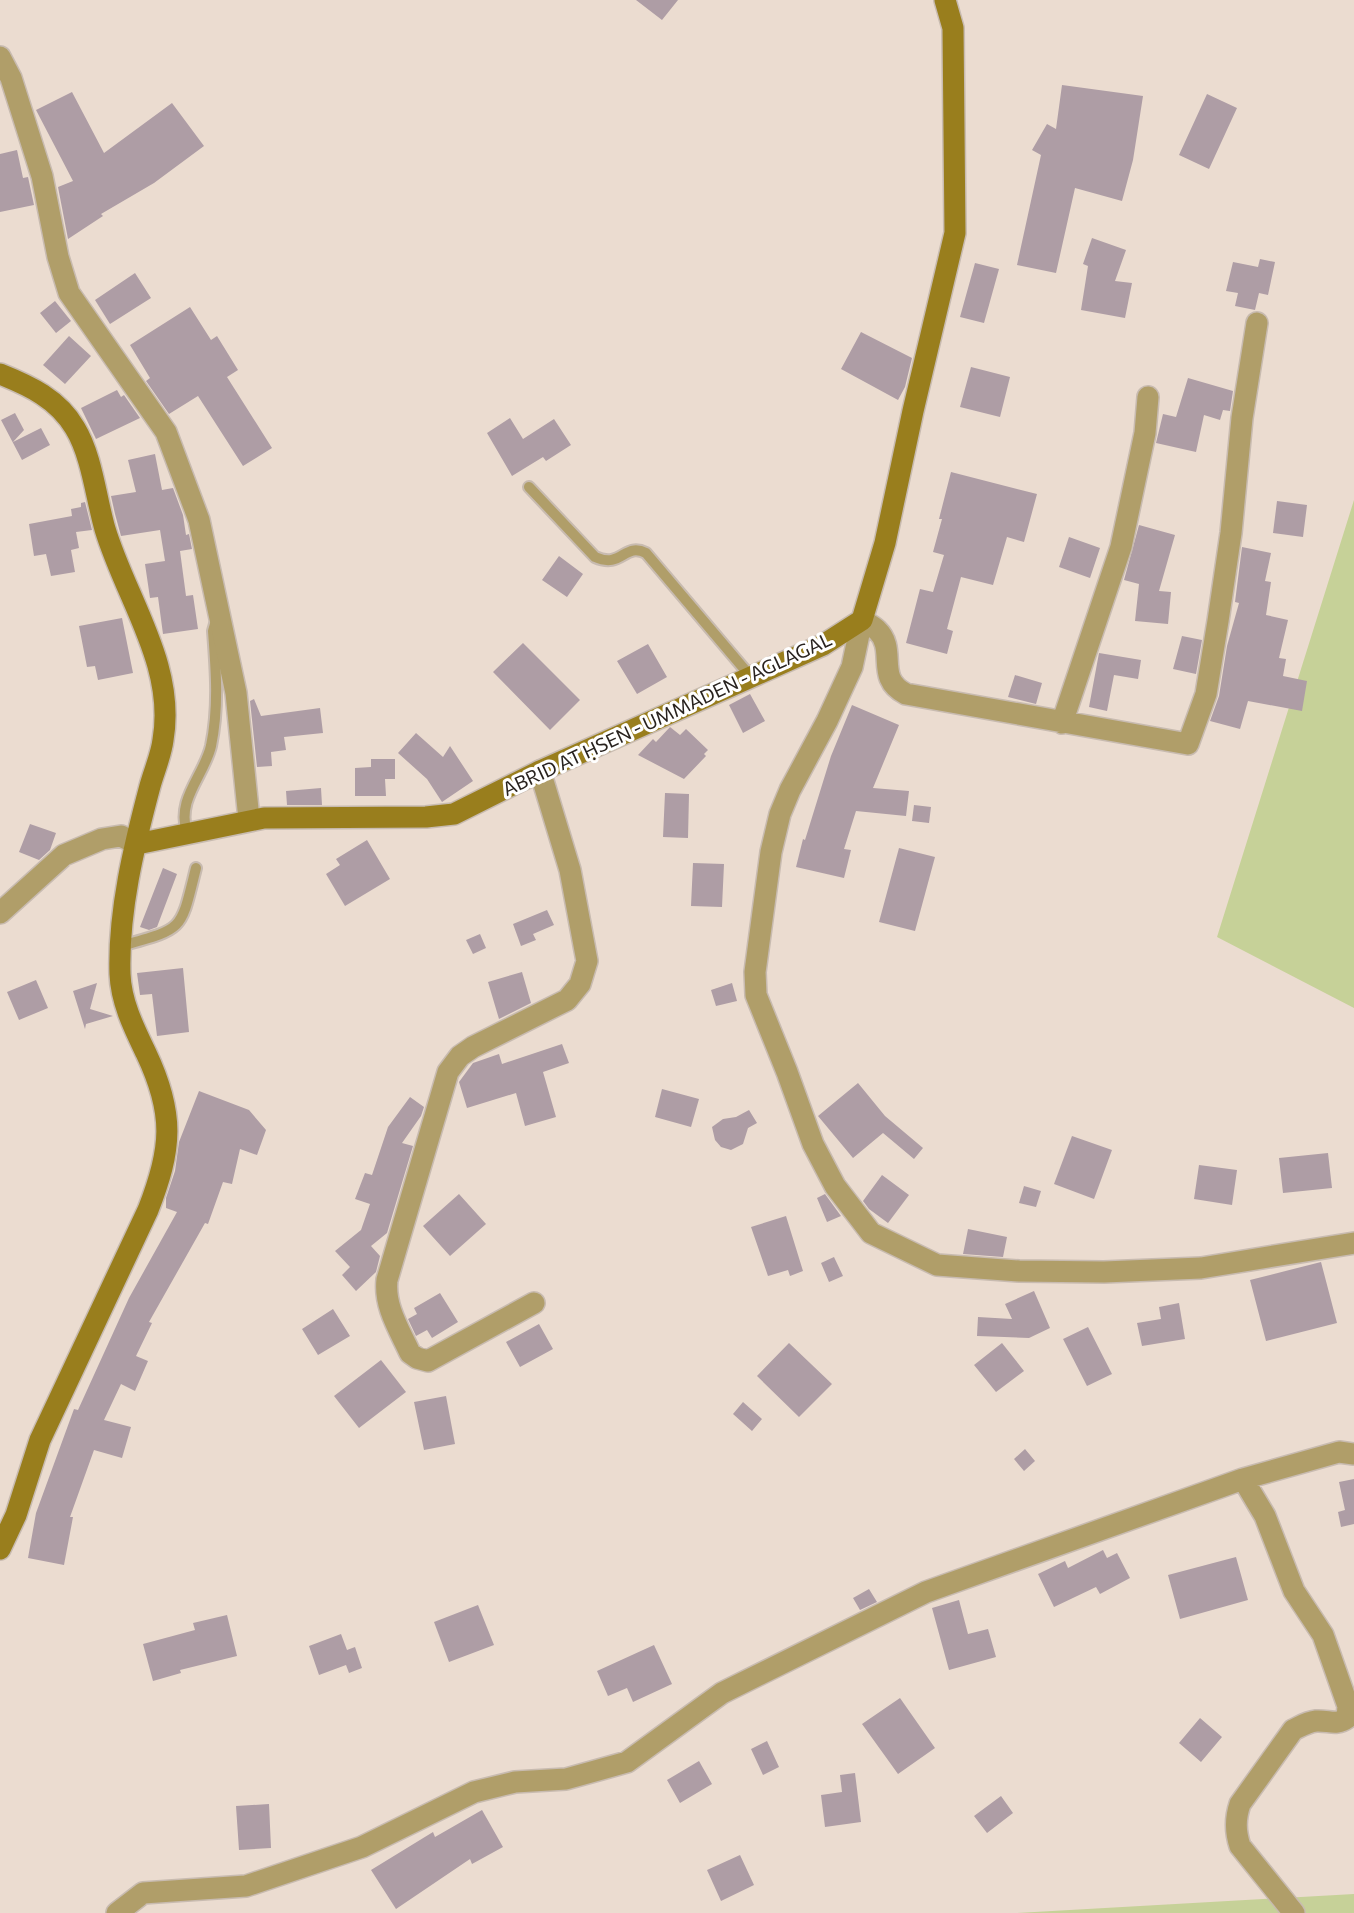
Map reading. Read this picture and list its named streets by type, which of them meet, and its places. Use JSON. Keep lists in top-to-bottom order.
{
  "streets": {
    "street": ["ABRID AT ḤSEN - UMMADEN - AGLAGAL"]
  }
}
